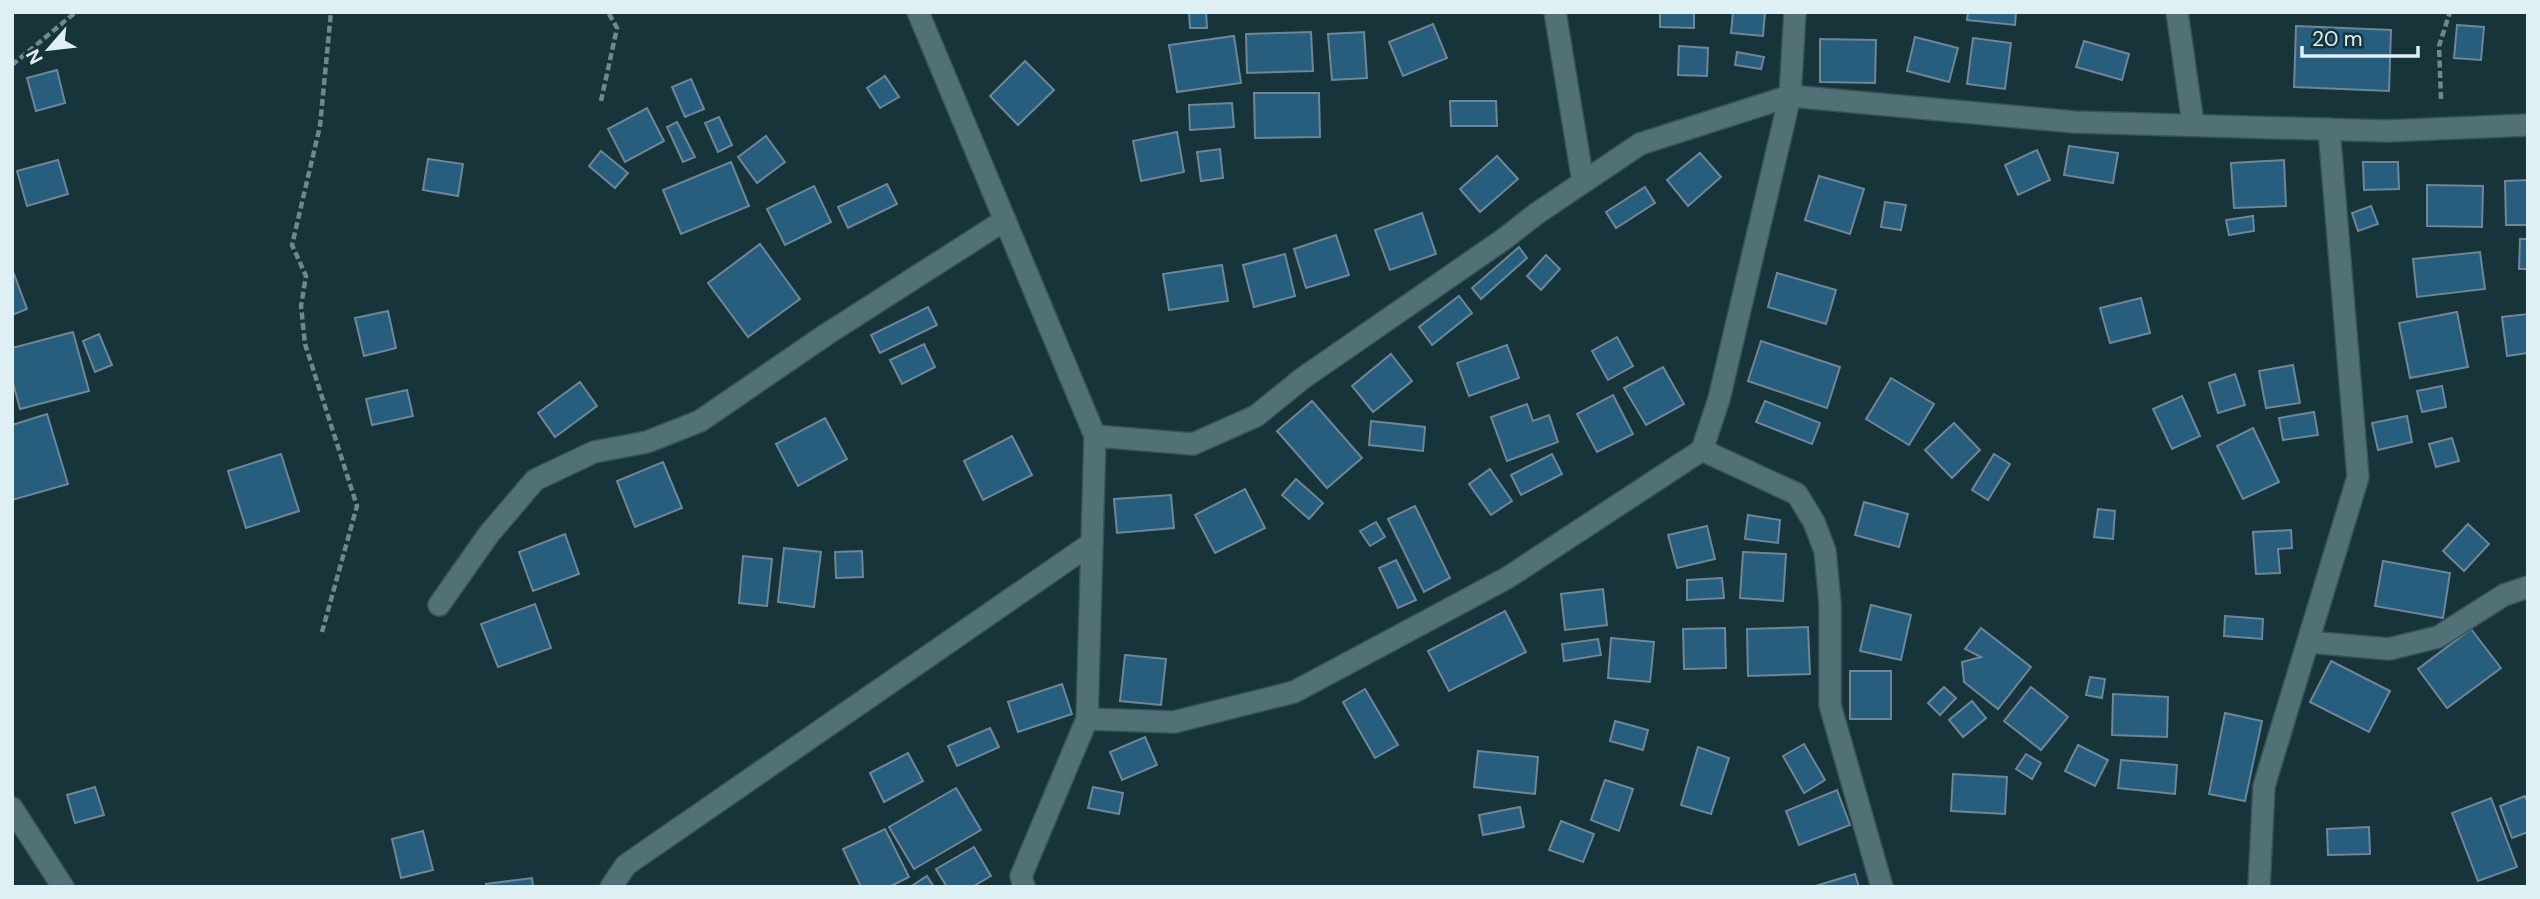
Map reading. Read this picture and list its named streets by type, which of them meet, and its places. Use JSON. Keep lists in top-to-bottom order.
{
  "scale_bar": "20 m",
  "north": "bottom left"
}
